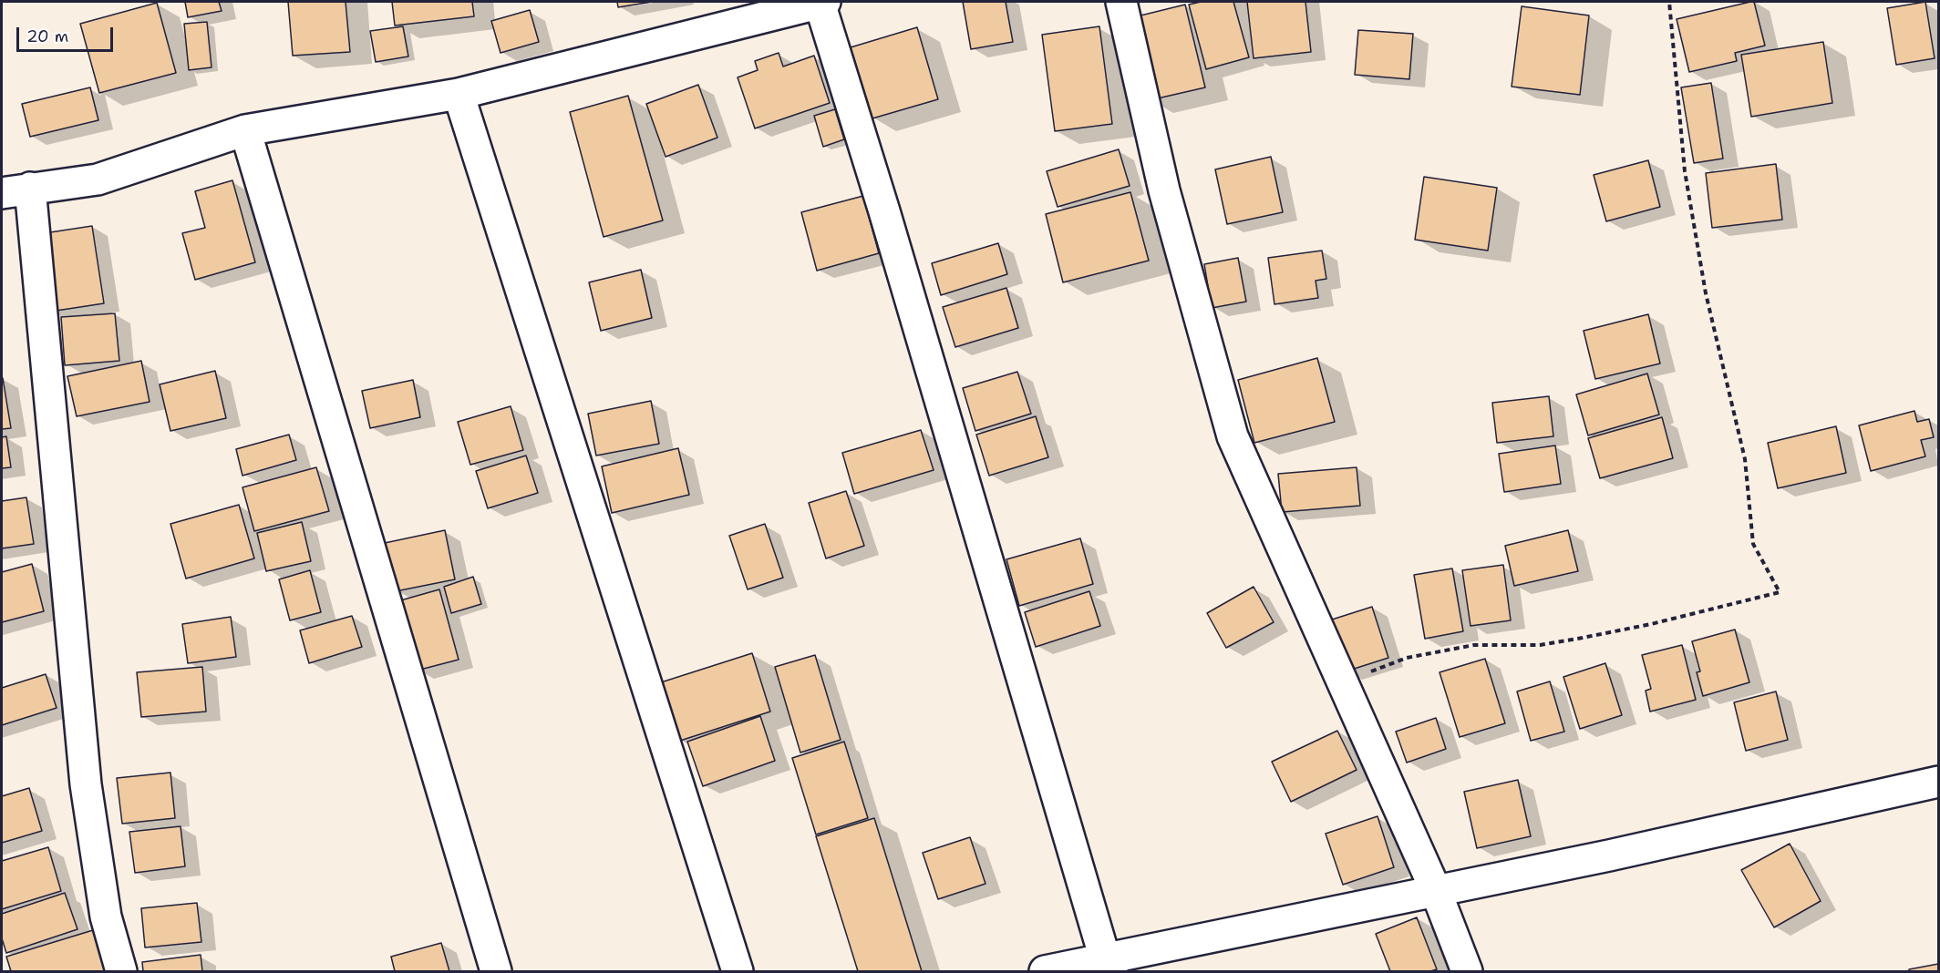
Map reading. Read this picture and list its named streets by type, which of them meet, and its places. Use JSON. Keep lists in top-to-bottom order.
{
  "scale_bar": "20 m"
}
